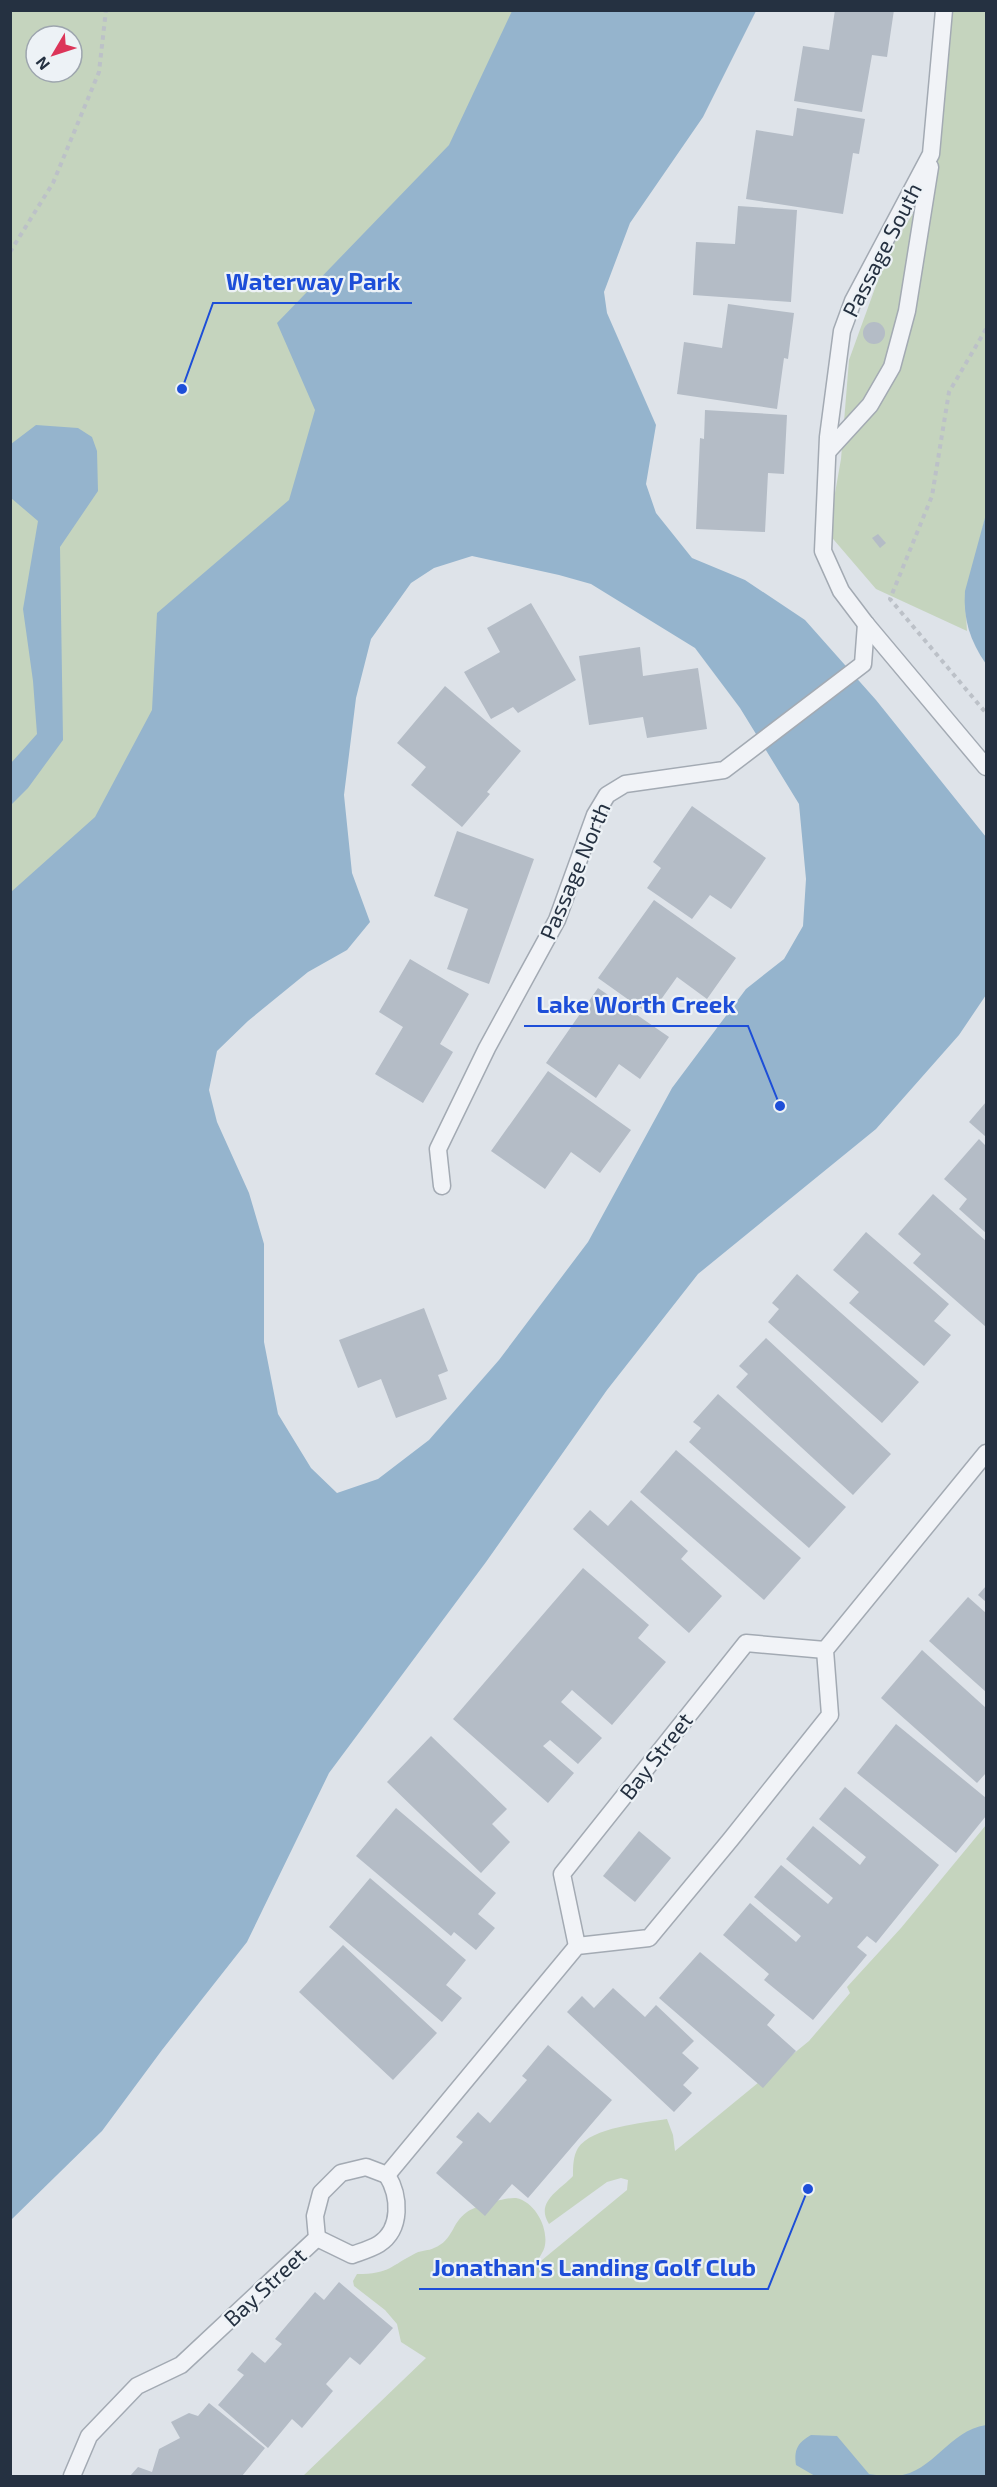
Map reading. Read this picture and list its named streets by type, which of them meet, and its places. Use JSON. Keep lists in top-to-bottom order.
{
  "streets": {
    "lane": ["Passage South", "Passage North", "Bay Street"]
  },
  "crossings": [
    ["Passage South", "Passage North"]
  ],
  "places": ["Waterway Park", "Lake Worth Creek", "Jonathan's Landing Golf Club"],
  "north": "bottom left"
}
